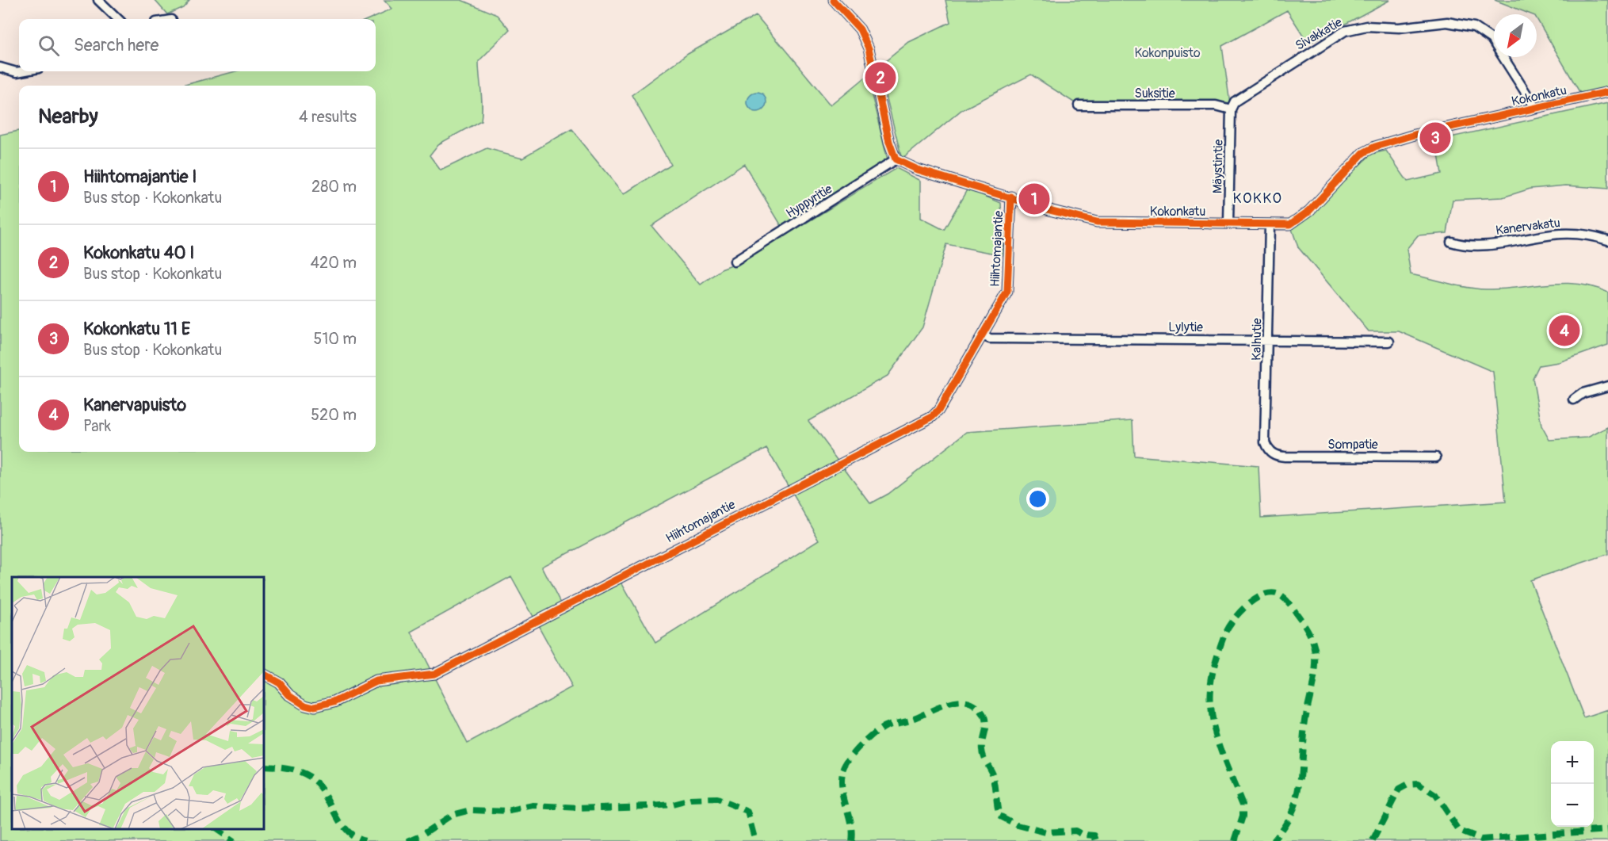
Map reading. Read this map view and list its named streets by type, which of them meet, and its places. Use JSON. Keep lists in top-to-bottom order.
{
  "streets": {
    "street": [
      "Sivakkatie",
      "Suksitie",
      "Kokonkatu",
      "Mäystintie",
      "Hyppyritie",
      "Kanervakatu",
      "Hiihtomajantie",
      "Lylytie",
      "Kalhutie",
      "Sompatie"
    ]
  },
  "crossings": [
    ["Sivakkatie", "Suksitie"],
    ["Sivakkatie", "Kokonkatu"],
    ["Sivakkatie", "Mäystintie"],
    ["Suksitie", "Mäystintie"],
    ["Kokonkatu", "Mäystintie"],
    ["Kokonkatu", "Hyppyritie"],
    ["Kokonkatu", "Hiihtomajantie"],
    ["Kokonkatu", "Kalhutie"],
    ["Hiihtomajantie", "Lylytie"],
    ["Lylytie", "Kalhutie"],
    ["Kalhutie", "Sompatie"]
  ],
  "districts": ["KOKKO"],
  "parks": ["Kokonpuisto"],
  "north": "bottom left",
  "page": {
    "search": "Search here",
    "pins": [
      "2",
      "3",
      "1",
      "4"
    ],
    "heading": ["Nearby", "4 results"],
    "list": [
      {
        "mark": "1",
        "name": "Hiihtomajantie I",
        "note": "Bus stop · Kokonkatu",
        "value": "280 m"
      },
      {
        "mark": "2",
        "name": "Kokonkatu 40 I",
        "note": "Bus stop · Kokonkatu",
        "value": "420 m"
      },
      {
        "mark": "3",
        "name": "Kokonkatu 11 E",
        "note": "Bus stop · Kokonkatu",
        "value": "510 m"
      },
      {
        "mark": "4",
        "name": "Kanervapuisto",
        "note": "Park",
        "value": "520 m"
      }
    ],
    "map_buttons": ["+", "−"]
  }
}
